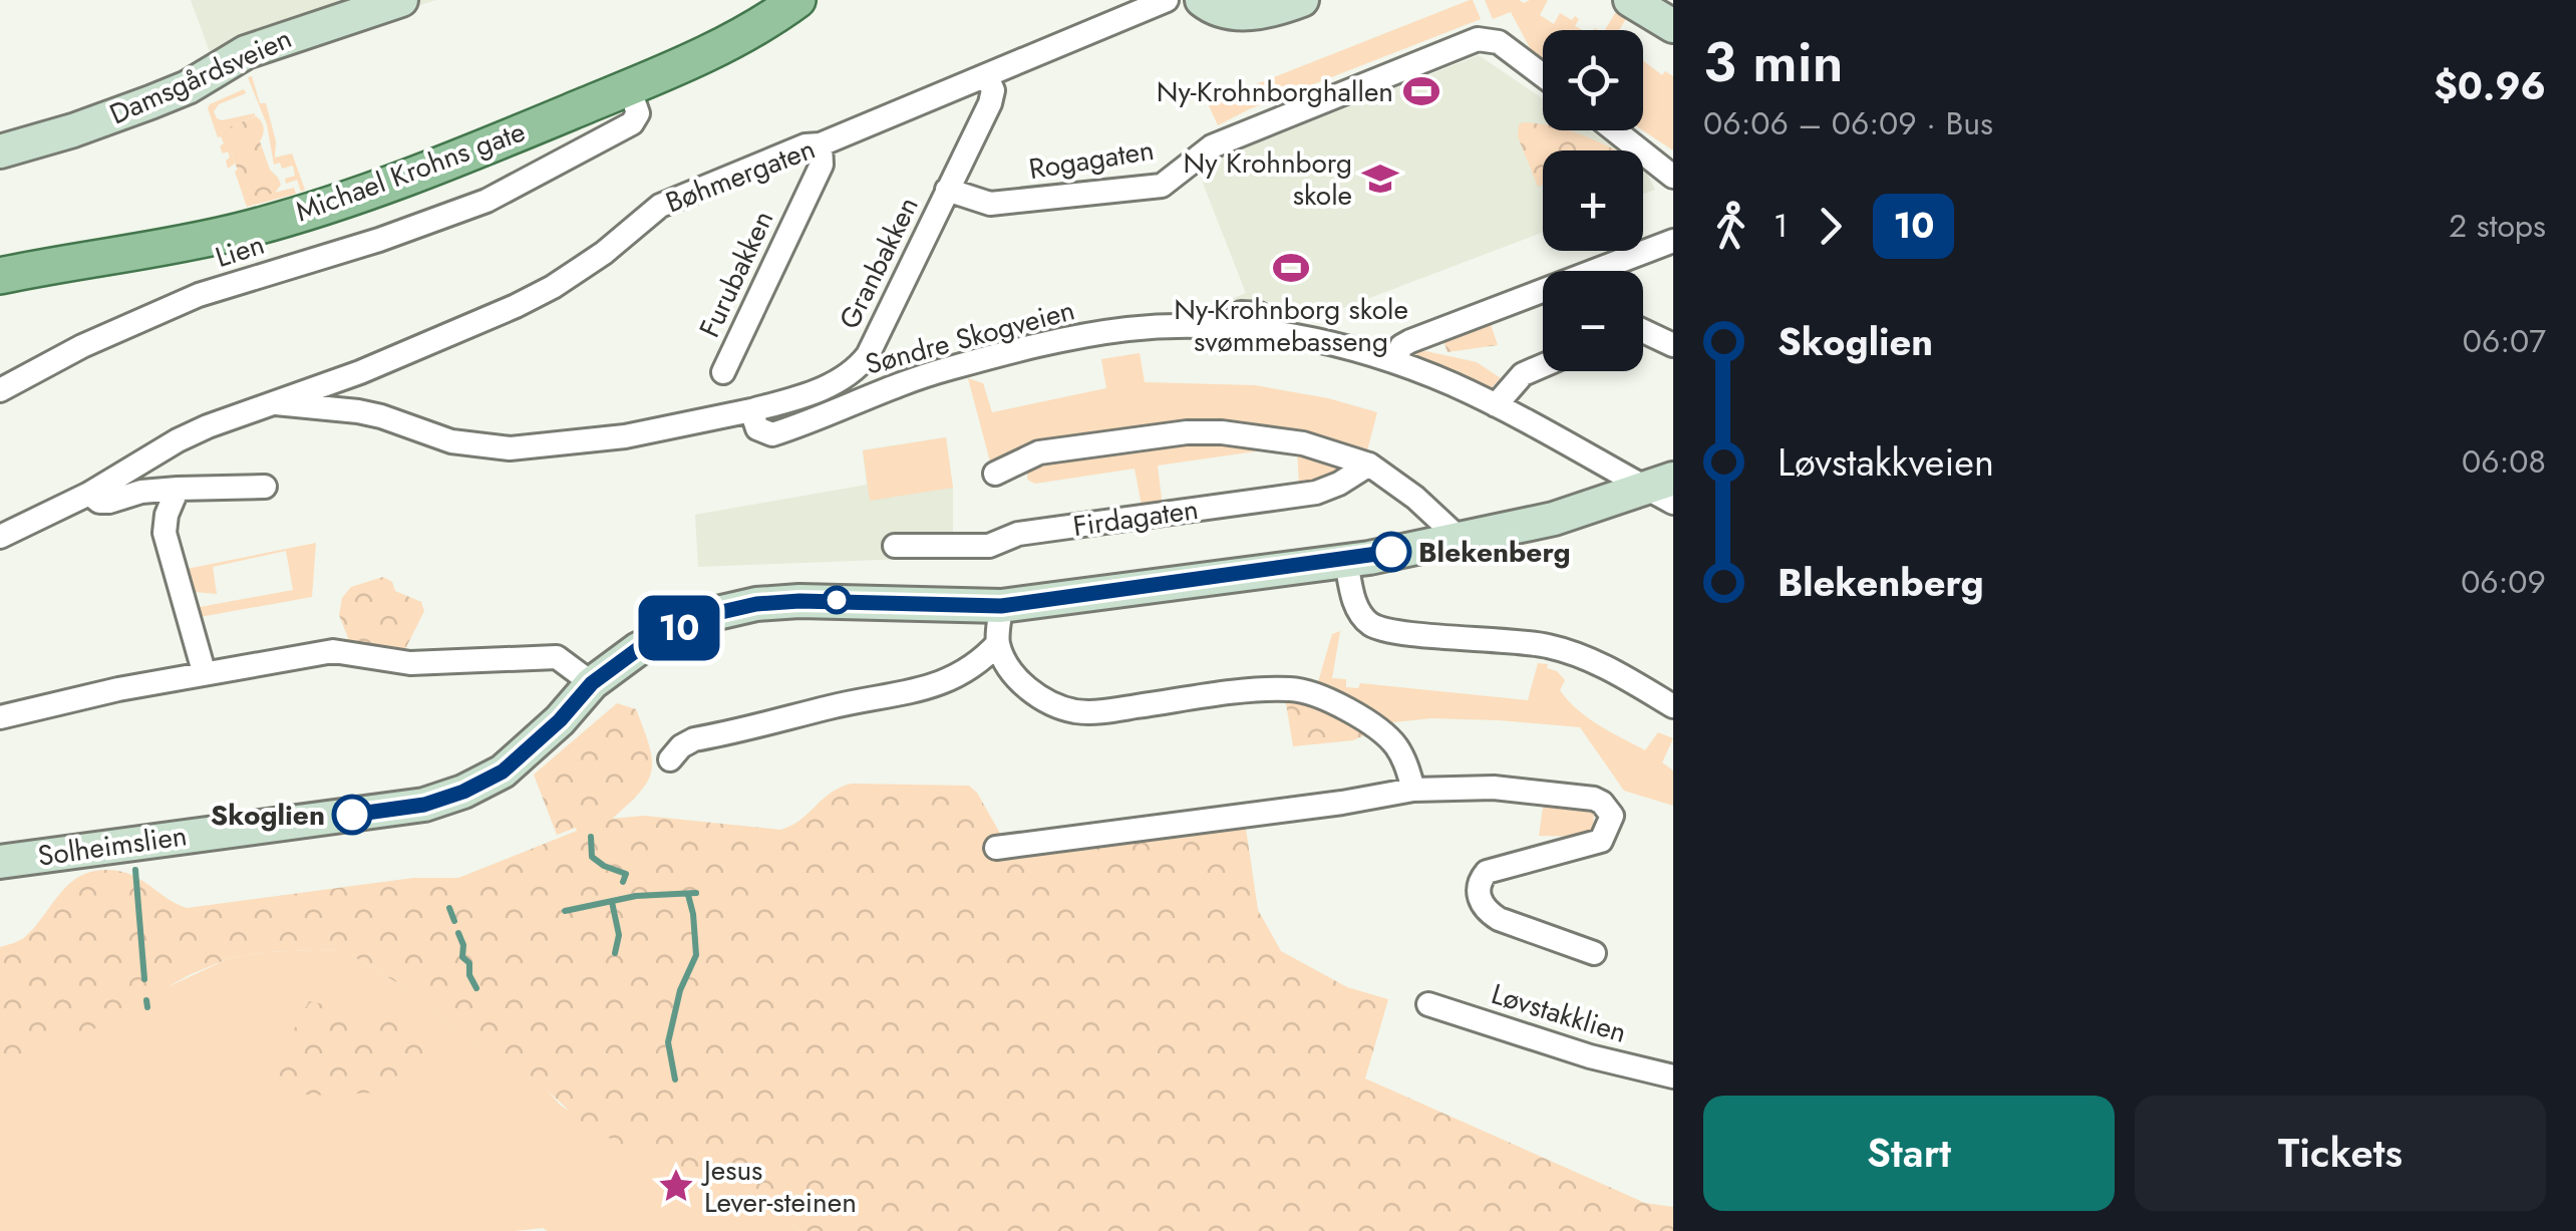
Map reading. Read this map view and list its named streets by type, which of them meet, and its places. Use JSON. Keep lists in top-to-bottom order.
{
  "streets": {
    "main road": ["Michael Krohns gate"],
    "street": [
      "Damsgårdsveien",
      "Rogagaten",
      "Bøhmergaten",
      "Lien",
      "Granbakken",
      "Furubakken",
      "Søndre Skogveien",
      "Firdagaten",
      "Solheimslien",
      "Løvstakklien"
    ]
  },
  "crossings": [
    ["Rogagaten", "Granbakken"],
    ["Michael Krohns gate", "Lien"],
    ["Bøhmergaten", "Granbakken"],
    ["Bøhmergaten", "Furubakken"],
    ["Granbakken", "Søndre Skogveien"],
    ["Søndre Skogveien", "Solheimslien"]
  ],
  "places": {
    "sports": ["Ny-Krohnborghallen", "Ny-Krohnborg skole svømmebasseng"],
    "school or university": ["Ny Krohnborg skole"],
    "other": ["Blekenberg", "Skoglien"],
    "place": ["Jesus Lever-steinen"]
  },
  "lines": ["bus line 10"],
  "page": {
    "on_map": "10",
    "heading": ["3 min", "06:06 – 06:09 · Bus", "$0.96"],
    "map_buttons": ["+", "−"],
    "legs": ["1", "10", "2 stops"],
    "list": [
      {
        "name": "Skoglien",
        "value": "06:07"
      },
      {
        "name": "Løvstakkveien",
        "value": "06:08"
      },
      {
        "name": "Blekenberg",
        "value": "06:09"
      }
    ],
    "buttons": ["Start", "Tickets"]
  }
}
